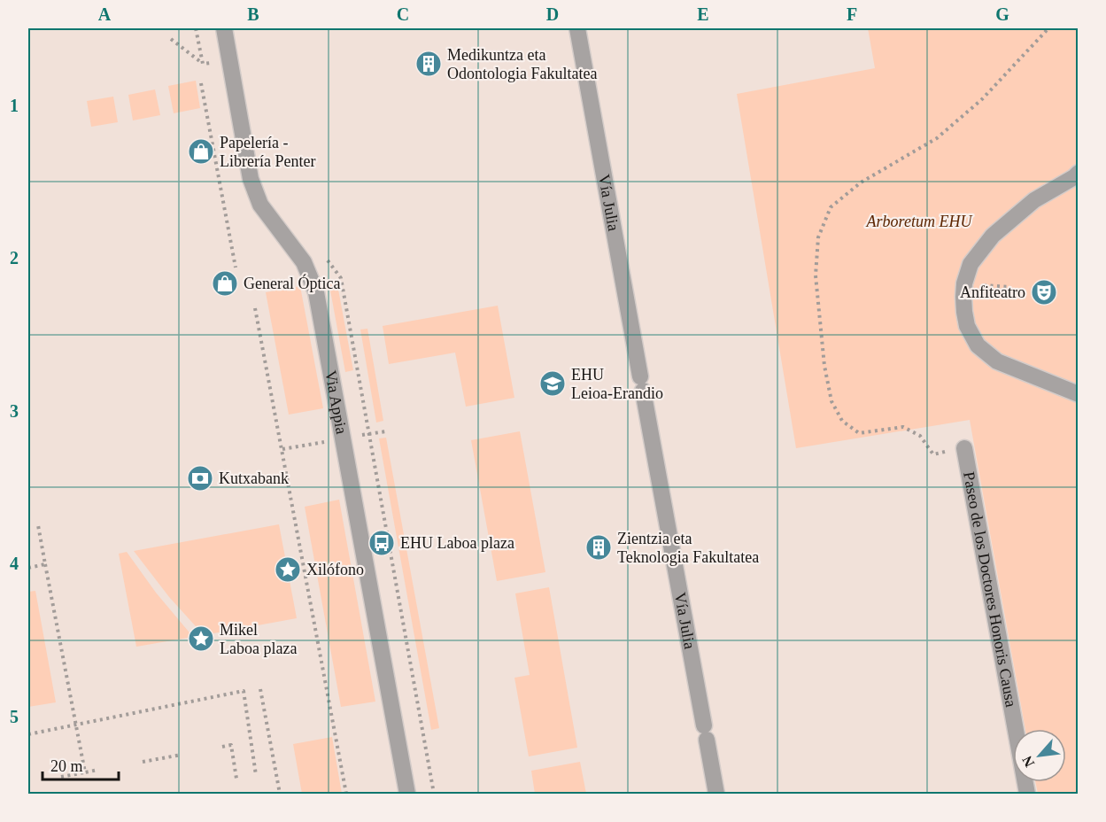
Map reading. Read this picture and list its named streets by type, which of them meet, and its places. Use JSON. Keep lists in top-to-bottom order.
{
  "streets": {
    "street": ["Vía Julia", "Via Appia", "Paseo de los Doctores Honoris Causa"]
  },
  "parks": ["Arboretum EHU"],
  "places": {
    "building": ["Medikuntza eta Odontologia Fakultatea", "Zientzia eta Teknologia Fakultatea"],
    "shop": ["Papelería - Librería Penter", "General Óptica"],
    "theatre": ["Anfiteatro"],
    "school or university": ["EHU Leioa-Erandio"],
    "bank": ["Kutxabank"],
    "bus stop": ["EHU Laboa plaza"],
    "place": ["Xilófono", "Mikel Laboa plaza"]
  },
  "scale_bar": "20 m",
  "north": "bottom left",
  "grid": {
    "columns": [
      "A",
      "B",
      "C",
      "D",
      "E",
      "F",
      "G"
    ],
    "rows": [
      "1",
      "2",
      "3",
      "4",
      "5"
    ]
  }
}
